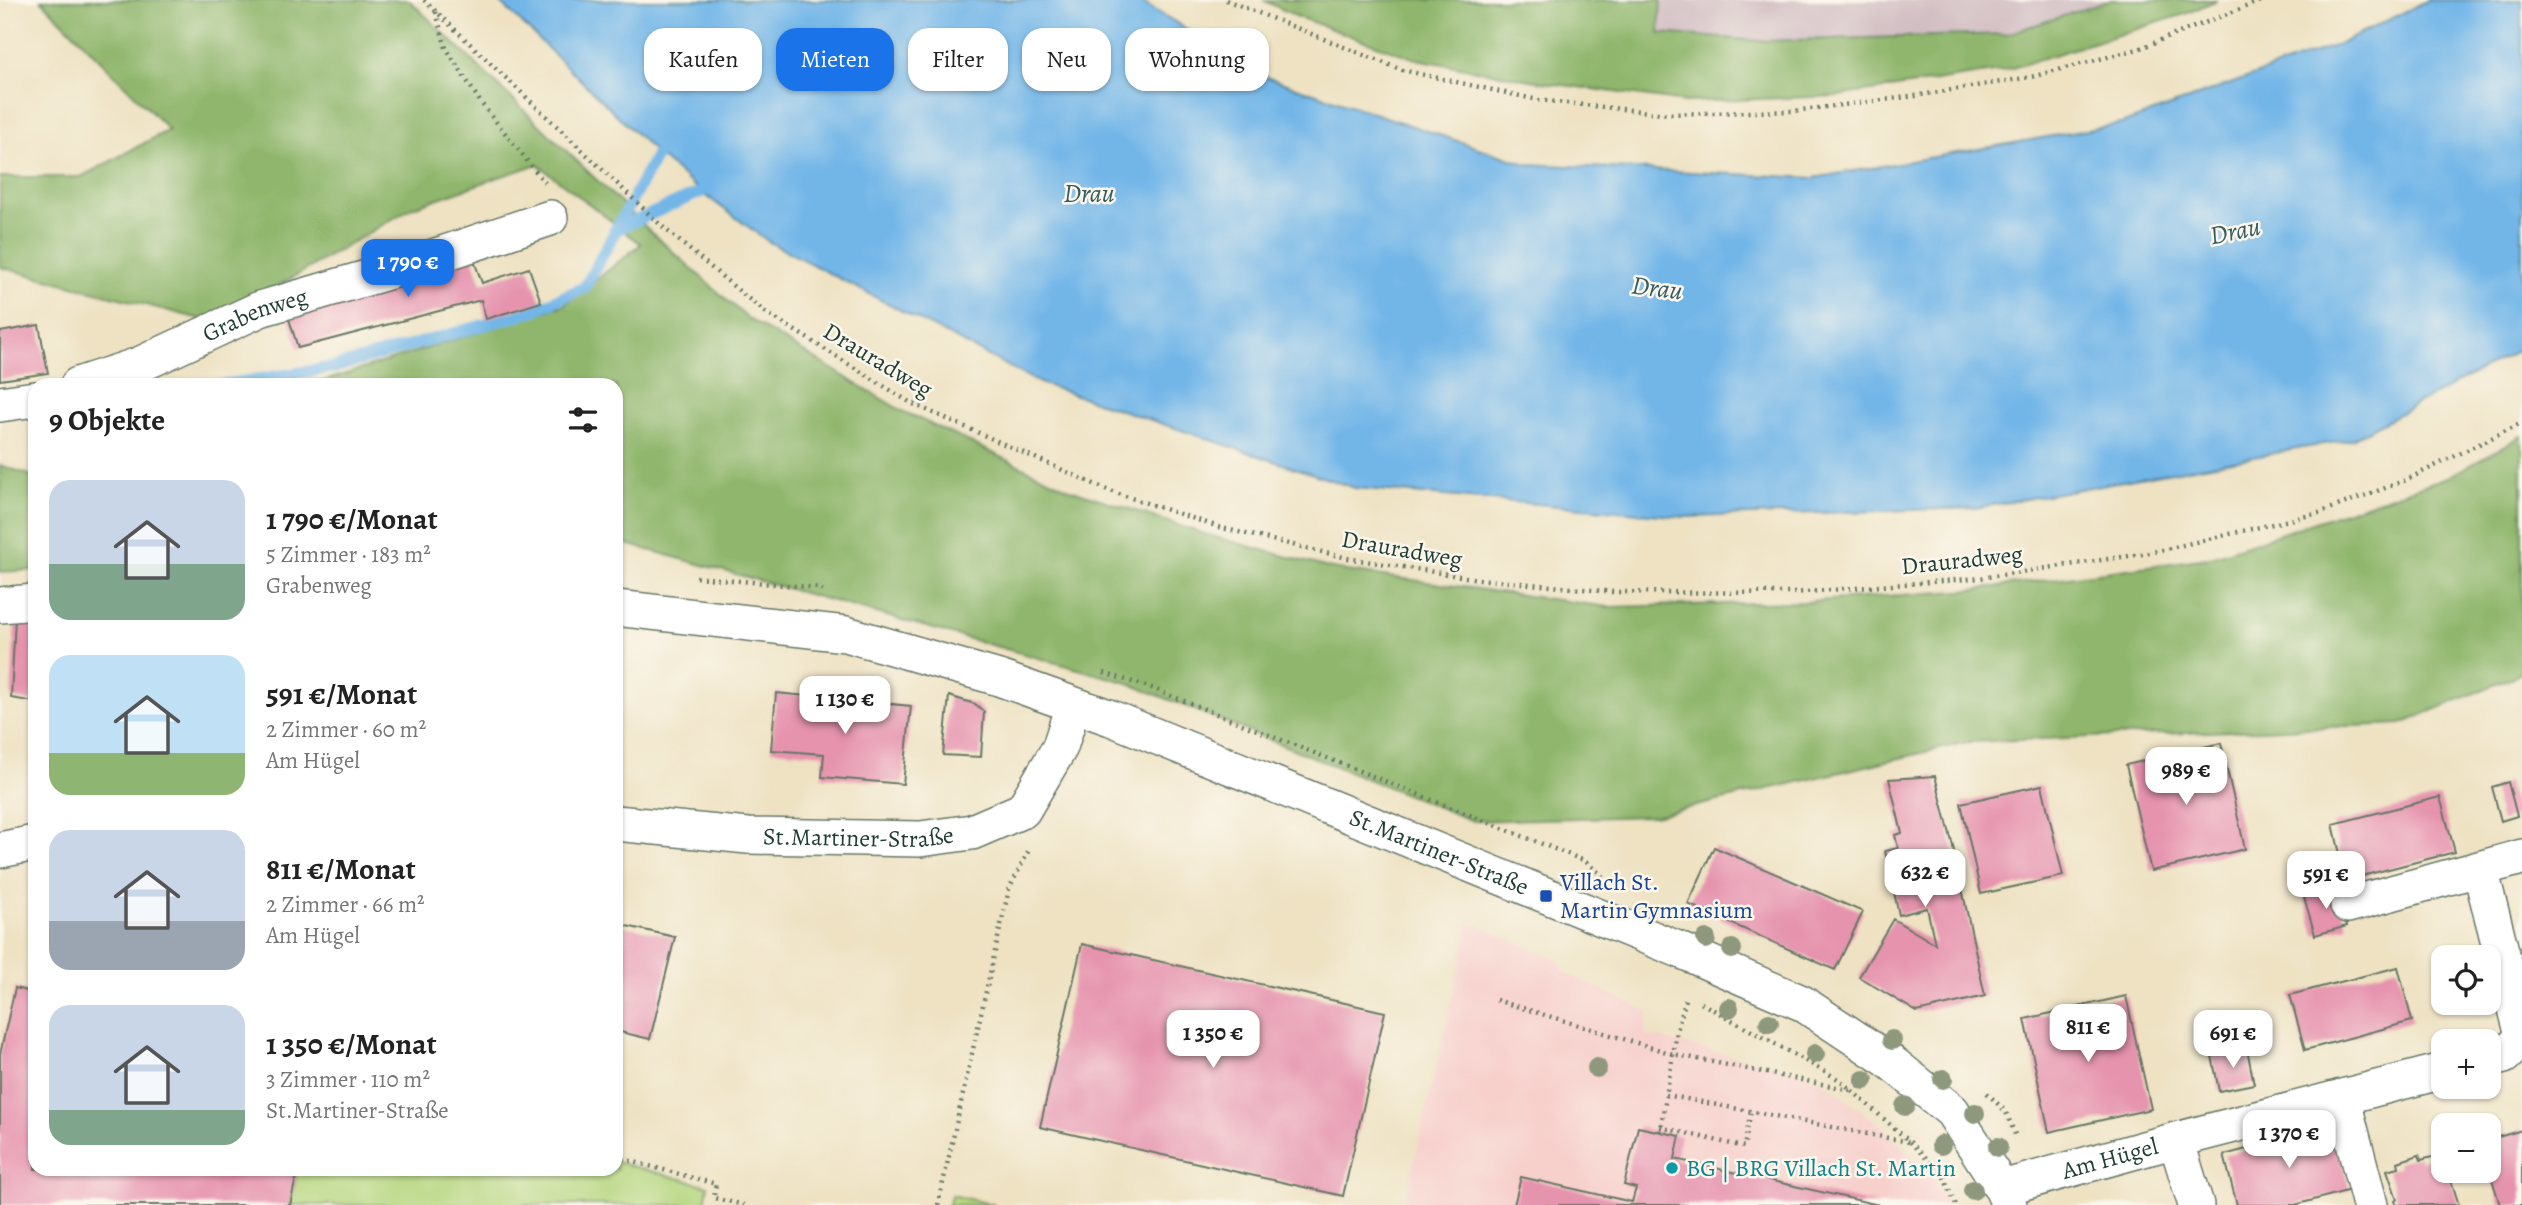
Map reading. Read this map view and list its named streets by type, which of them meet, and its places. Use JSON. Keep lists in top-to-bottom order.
{
  "streets": {
    "street": ["Grabenweg", "St.Martiner-Straße", "Am Hügel"],
    "path": ["Drauradweg"]
  },
  "crossings": [
    ["St.Martiner-Straße", "Am Hügel"]
  ],
  "water": ["Drau"],
  "places": {
    "transit": ["Villach St. Martin Gymnasium"],
    "other": ["BG | BRG Villach St. Martin"]
  },
  "page": {
    "chip": [
      "Kaufen",
      "Mieten",
      "Filter",
      "Neu",
      "Wohnung"
    ],
    "price": [
      "1 790 €",
      "1 130 €",
      "989 €",
      "632 €",
      "591 €",
      "811 €",
      "1 350 €",
      "691 €",
      "1 370 €"
    ],
    "heading": "9 Objekte",
    "list": [
      {
        "name": "1 790 €/Monat",
        "note": "5 Zimmer · 183 m² · Grabenweg"
      },
      {
        "name": "591 €/Monat",
        "note": "2 Zimmer · 60 m² · Am Hügel"
      },
      {
        "name": "811 €/Monat",
        "note": "2 Zimmer · 66 m² · Am Hügel"
      },
      {
        "name": "1 350 €/Monat",
        "note": "3 Zimmer · 110 m² · St.Martiner-Straße"
      }
    ],
    "map_buttons": ["+", "−"]
  }
}
